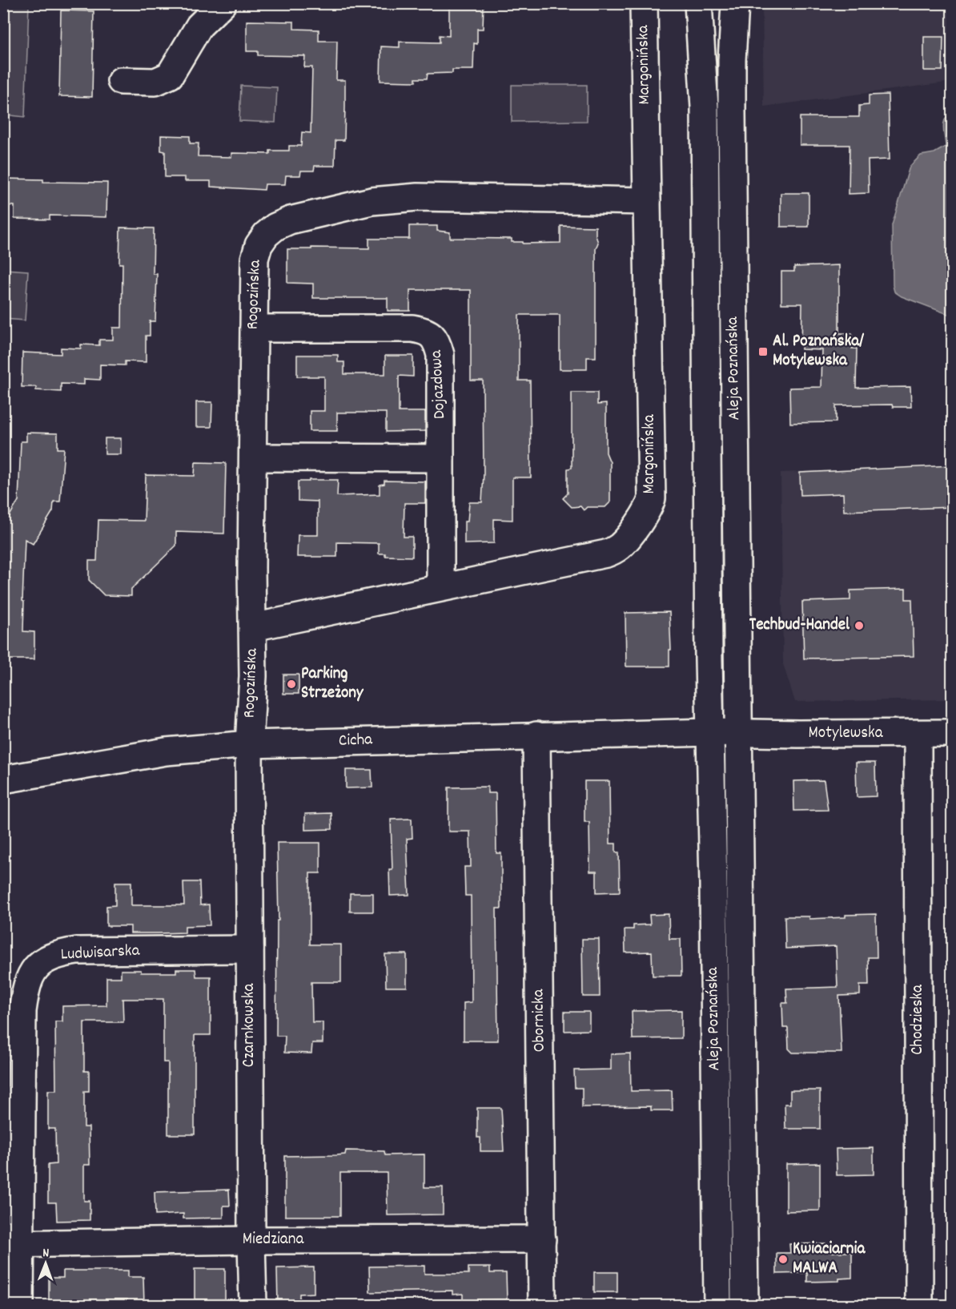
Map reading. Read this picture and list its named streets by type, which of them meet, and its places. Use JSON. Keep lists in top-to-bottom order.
{
  "streets": {
    "street": [
      "Margonińska",
      "Rogozińska",
      "Aleja Poznańska",
      "Dojazdowa",
      "Motylewska",
      "Cicha",
      "Ludwisarska",
      "Chodzieska",
      "Obornicka",
      "Czarnkowska",
      "Miedziana"
    ]
  },
  "crossings": [
    ["Margonińska", "Rogozińska"],
    ["Margonińska", "Dojazdowa"],
    ["Rogozińska", "Dojazdowa"],
    ["Rogozińska", "Cicha"],
    ["Rogozińska", "Czarnkowska"],
    ["Aleja Poznańska", "Motylewska"],
    ["Aleja Poznańska", "Cicha"],
    ["Motylewska", "Chodzieska"],
    ["Cicha", "Obornicka"],
    ["Cicha", "Czarnkowska"],
    ["Ludwisarska", "Czarnkowska"],
    ["Ludwisarska", "Miedziana"],
    ["Obornicka", "Miedziana"],
    ["Czarnkowska", "Miedziana"]
  ],
  "places": {
    "transit": ["Al. Poznańska/ Motylewska"],
    "other": ["Techbud-Handel", "Parking Strzeżony", "Kwiaciarnia MALWA"]
  },
  "north": "top"
}
